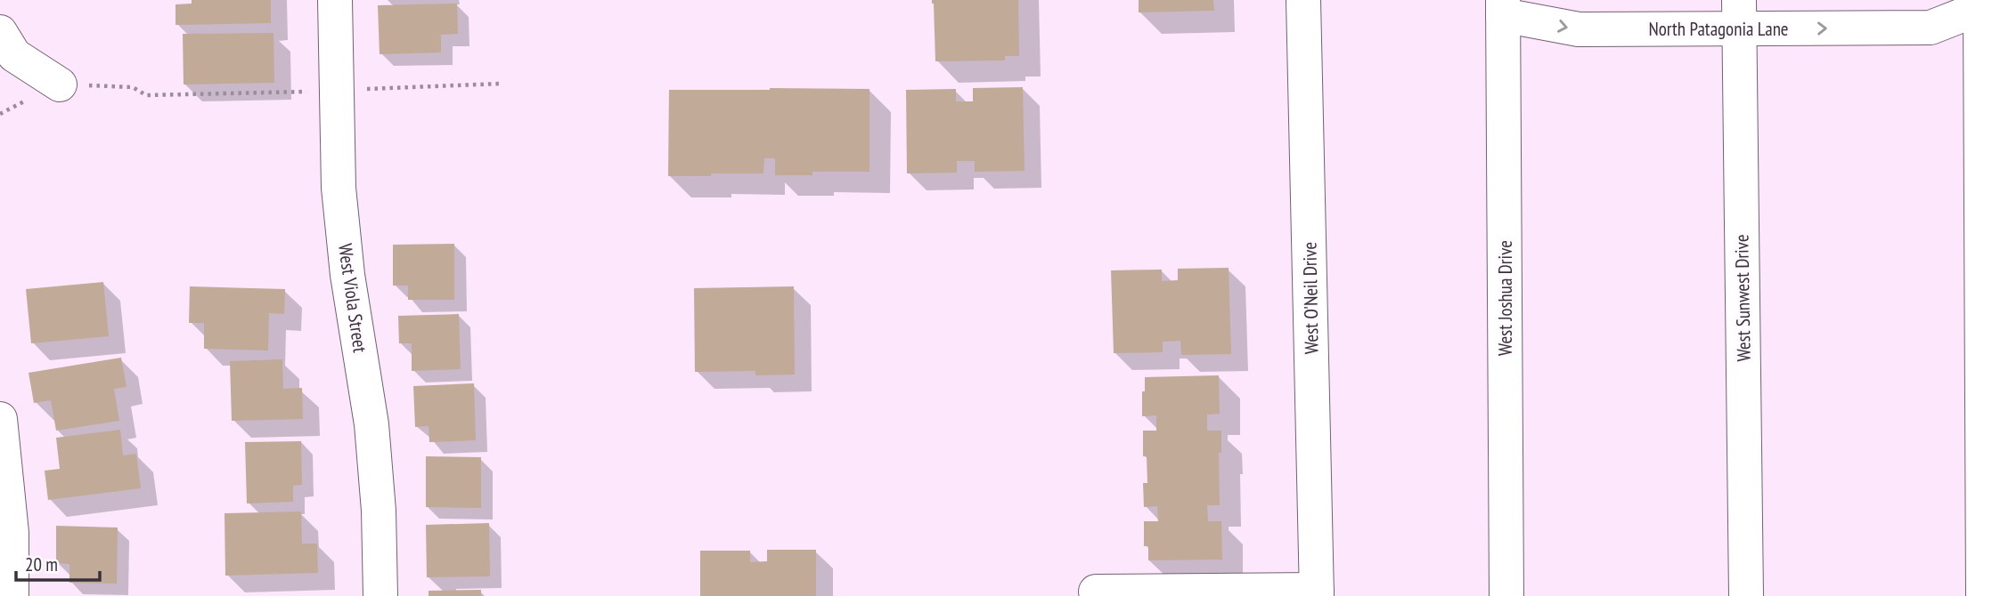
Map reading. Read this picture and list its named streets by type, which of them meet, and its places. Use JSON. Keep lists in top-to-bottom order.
{
  "streets": {
    "street": [
      "North Patagonia Lane",
      "West Viola Street",
      "West O'Neil Drive",
      "West Joshua Drive",
      "West Sunwest Drive"
    ]
  },
  "crossings": [
    ["North Patagonia Lane", "West Joshua Drive"],
    ["North Patagonia Lane", "West Sunwest Drive"]
  ],
  "one_way": ["North Patagonia Lane"],
  "scale_bar": "20 m"
}
